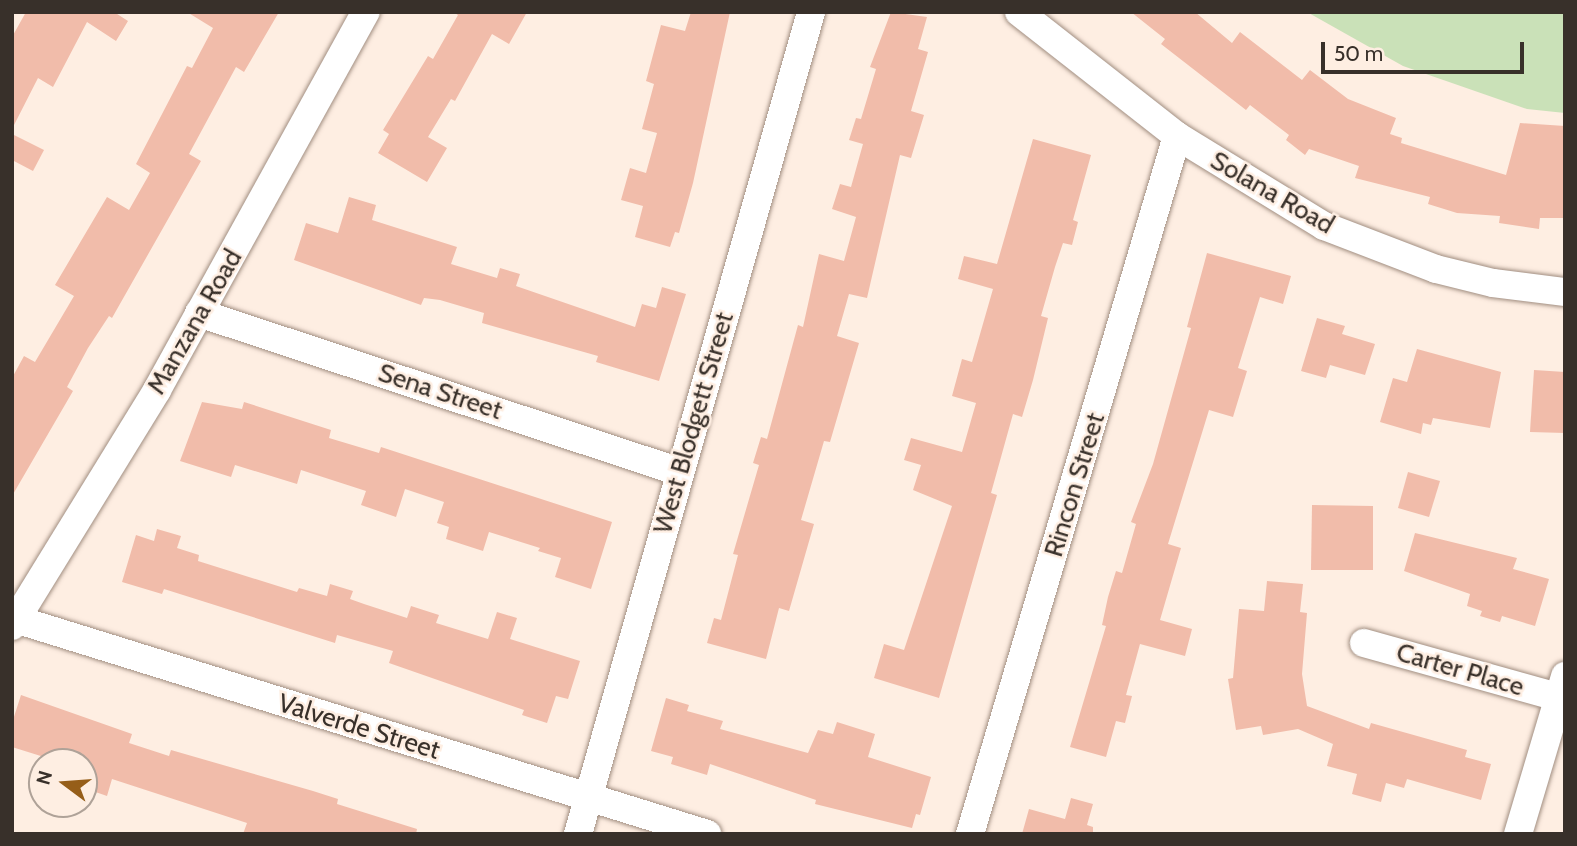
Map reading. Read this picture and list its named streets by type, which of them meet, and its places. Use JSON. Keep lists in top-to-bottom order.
{
  "streets": {
    "street": [
      "Solana Road",
      "Manzana Road",
      "Sena Street",
      "West Blodgett Street",
      "Rincon Street",
      "Carter Place",
      "Valverde Street"
    ]
  },
  "crossings": [
    ["Solana Road", "Rincon Street"],
    ["Manzana Road", "Sena Street"],
    ["Manzana Road", "Valverde Street"],
    ["Sena Street", "West Blodgett Street"],
    ["West Blodgett Street", "Valverde Street"]
  ],
  "scale_bar": "50 m",
  "north": "left"
}
